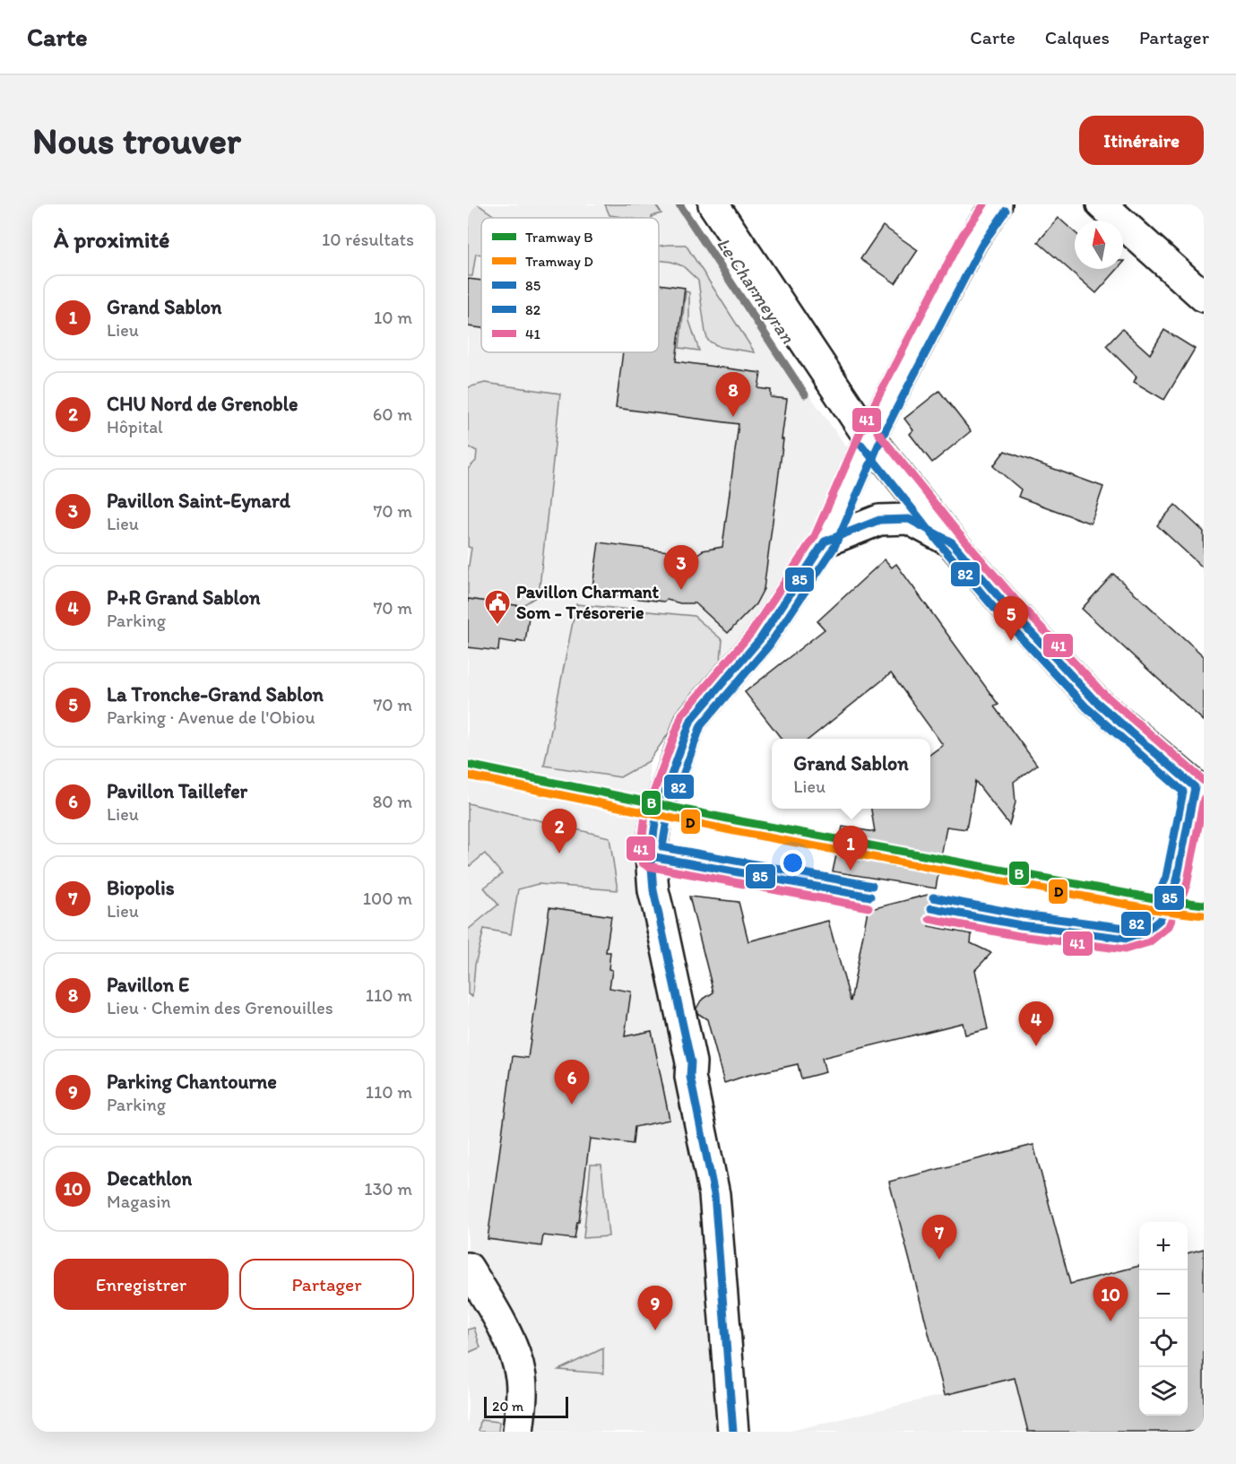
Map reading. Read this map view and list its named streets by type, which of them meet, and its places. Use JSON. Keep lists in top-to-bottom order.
{
  "water": ["Le Charmeyran"],
  "places": {
    "public building": ["Pavillon Charmant Som - Trésorerie"]
  },
  "lines": [
    "transit line 41",
    "transit line 82",
    "transit line 85",
    "tram line B",
    "tram line D"
  ],
  "legend": [
    "Tramway B",
    "Tramway D",
    "85",
    "82",
    "41"
  ],
  "scale_bar": "20 m",
  "north": "top",
  "page": {
    "header": "Carte",
    "nav": ["Carte", "Calques", "Partager"],
    "buttons": [
      "Itinéraire",
      ["Enregistrer", "Partager"]
    ],
    "title": "Nous trouver",
    "heading": ["À proximité", "10 résultats"],
    "list": [
      {
        "mark": "1",
        "name": "Grand Sablon",
        "note": "Lieu",
        "value": "10 m"
      },
      {
        "mark": "2",
        "name": "CHU Nord de Grenoble",
        "note": "Hôpital",
        "value": "60 m"
      },
      {
        "mark": "3",
        "name": "Pavillon Saint-Eynard",
        "note": "Lieu",
        "value": "70 m"
      },
      {
        "mark": "4",
        "name": "P+R Grand Sablon",
        "note": "Parking",
        "value": "70 m"
      },
      {
        "mark": "5",
        "name": "La Tronche-Grand Sablon",
        "note": "Parking · Avenue de l'Obiou",
        "value": "70 m"
      },
      {
        "mark": "6",
        "name": "Pavillon Taillefer",
        "note": "Lieu",
        "value": "80 m"
      },
      {
        "mark": "7",
        "name": "Biopolis",
        "note": "Lieu",
        "value": "100 m"
      },
      {
        "mark": "8",
        "name": "Pavillon E",
        "note": "Lieu · Chemin des Grenouilles",
        "value": "110 m"
      },
      {
        "mark": "9",
        "name": "Parking Chantourne",
        "note": "Parking",
        "value": "110 m"
      },
      {
        "mark": "10",
        "name": "Decathlon",
        "note": "Magasin",
        "value": "130 m"
      }
    ],
    "pins": [
      "8",
      "3",
      "5",
      "2",
      "1",
      "4",
      "6",
      "7",
      "10",
      "9"
    ],
    "popup": ["Grand Sablon", "Lieu"],
    "map_buttons": ["+", "−"],
    "scale": "20 m"
  }
}
